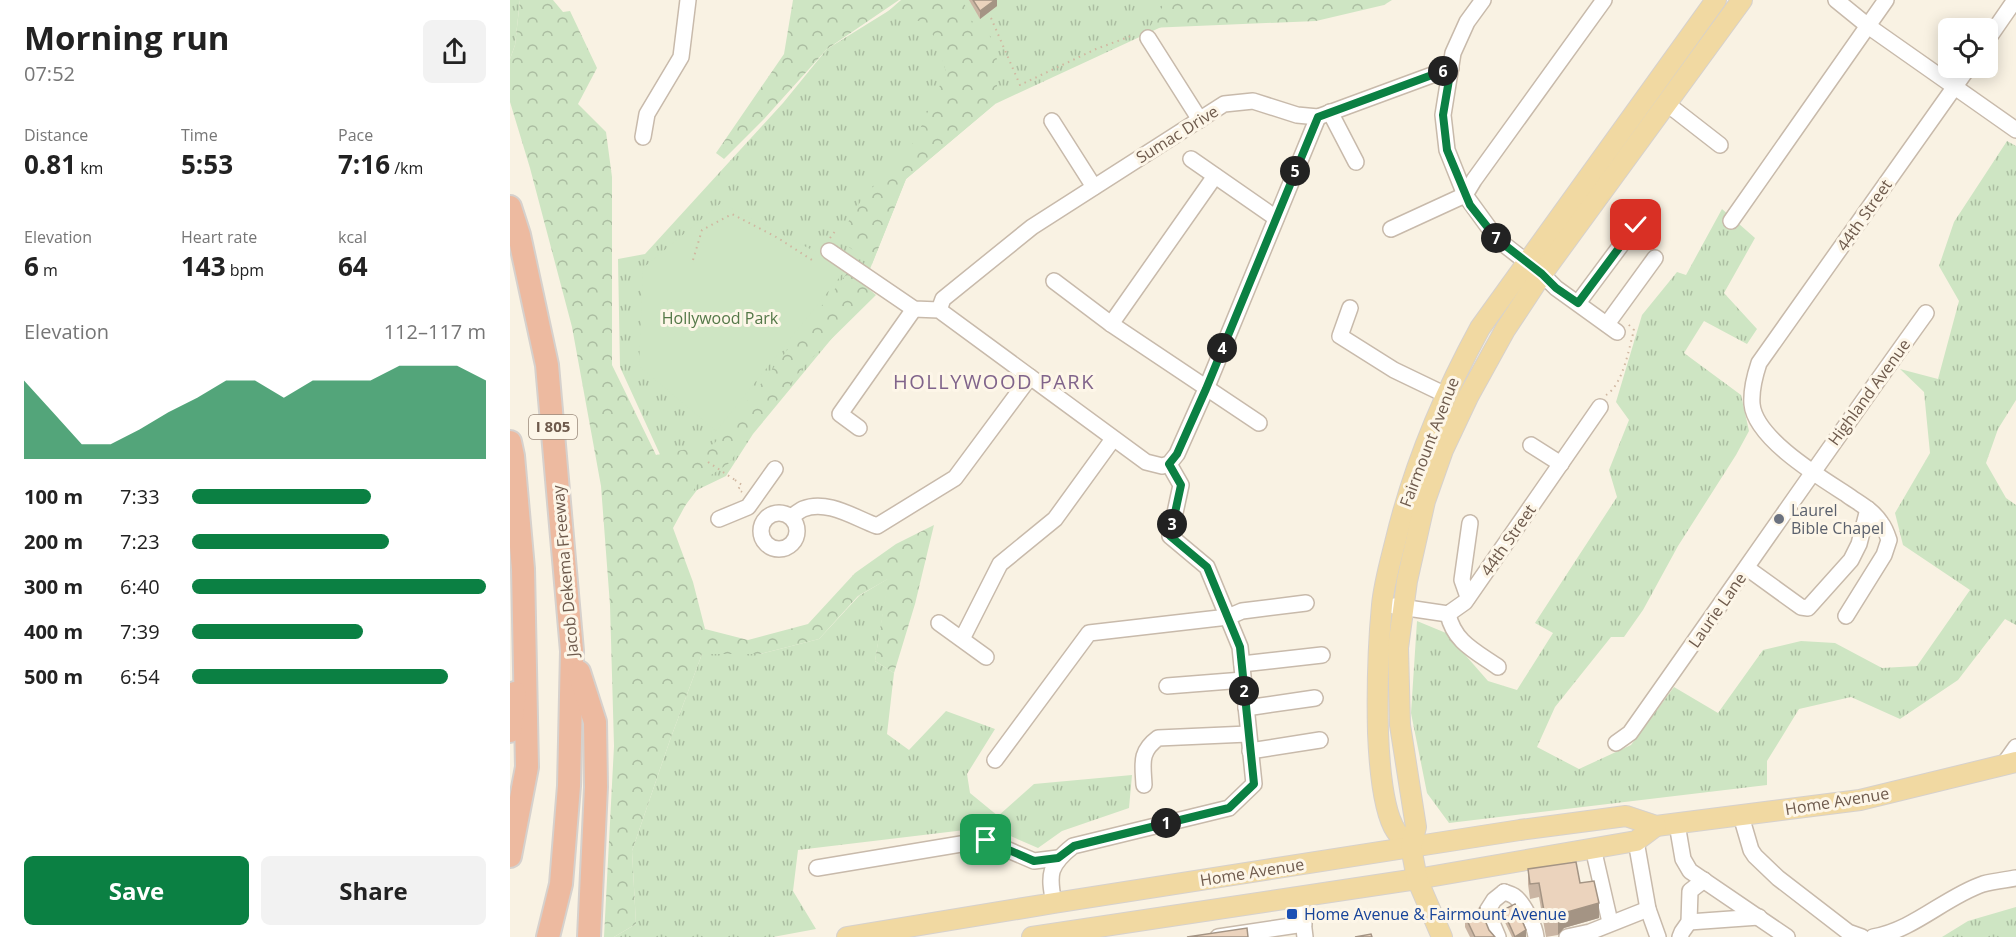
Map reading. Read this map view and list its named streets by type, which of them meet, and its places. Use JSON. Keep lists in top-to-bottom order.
{
  "streets": {
    "highway": ["I 805", "Jacob Dekema Freeway"],
    "main road": ["Fairmount Avenue", "Home Avenue"],
    "street": [
      "Sumac Drive",
      "44th Street",
      "Highland Avenue",
      "Laurie Lane"
    ]
  },
  "crossings": [
    ["44th Street", "Highland Avenue"],
    ["44th Street", "Laurie Lane"],
    ["Highland Avenue", "Laurie Lane"],
    ["Fairmount Avenue", "Home Avenue"]
  ],
  "districts": ["HOLLYWOOD PARK"],
  "parks": ["Hollywood Park"],
  "places": {
    "other": ["Laurel Bible Chapel"],
    "transit": ["Home Avenue & Fairmount Avenue"]
  },
  "page": {
    "heading": ["Morning run", "07:52"],
    "pins": [
      "6",
      "5",
      "7",
      "4",
      "3",
      "2",
      "1"
    ],
    "stats": [
      ["Distance", "0.81 km"],
      ["Time", "5:53"],
      ["Pace", "7:16 /km"],
      ["Elevation", "6 m"],
      ["Heart rate", "143 bpm"],
      ["kcal", "64"]
    ],
    "chart": ["Elevation", "112–117 m"],
    "list": [
      {
        "name": "100 m",
        "note": "7:33"
      },
      {
        "name": "200 m",
        "note": "7:23"
      },
      {
        "name": "300 m",
        "note": "6:40"
      },
      {
        "name": "400 m",
        "note": "7:39"
      },
      {
        "name": "500 m",
        "note": "6:54"
      }
    ],
    "buttons": ["Save", "Share"]
  }
}
